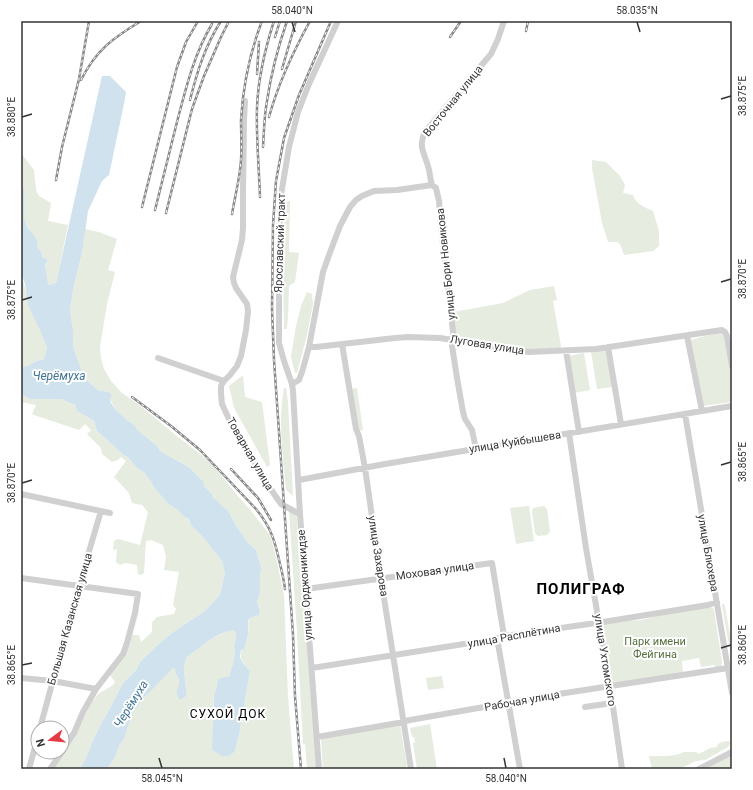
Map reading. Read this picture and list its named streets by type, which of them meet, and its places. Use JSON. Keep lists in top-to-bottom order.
{
  "streets": {
    "street": [
      "Восточная улица",
      "Ярославский тракт",
      "улица Бори Новикова",
      "Луговая улица",
      "улица Куйбышева",
      "Товарная улица",
      "улица Блюхера",
      "улица Захарова",
      "Моховая улица",
      "улица Орджоникидзе",
      "Большая Казанская улица",
      "улица Расплётина",
      "улица Ухтомского",
      "Рабочая улица"
    ]
  },
  "crossings": [
    ["Восточная улица", "улица Бори Новикова"],
    ["Ярославский тракт", "улица Орджоникидзе"],
    ["улица Бори Новикова", "Луговая улица"],
    ["улица Бори Новикова", "улица Куйбышева"],
    ["Луговая улица", "улица Захарова"],
    ["улица Куйбышева", "улица Блюхера"],
    ["улица Куйбышева", "улица Захарова"],
    ["улица Куйбышева", "улица Орджоникидзе"],
    ["улица Куйбышева", "улица Ухтомского"],
    ["Товарная улица", "улица Орджоникидзе"],
    ["улица Блюхера", "улица Расплётина"],
    ["улица Блюхера", "Рабочая улица"],
    ["улица Захарова", "Моховая улица"],
    ["улица Захарова", "улица Расплётина"],
    ["улица Захарова", "Рабочая улица"],
    ["Моховая улица", "улица Орджоникидзе"],
    ["Моховая улица", "улица Расплётина"],
    ["улица Орджоникидзе", "улица Расплётина"],
    ["улица Орджоникидзе", "Рабочая улица"],
    ["улица Расплётина", "улица Ухтомского"],
    ["улица Ухтомского", "Рабочая улица"]
  ],
  "districts": ["ПОЛИГРАФ", "СУХОЙ ДОК"],
  "water": ["Черёмуха"],
  "parks": ["Парк имени Фейгина"],
  "north": "left",
  "coordinates": [
    "58.040°N",
    "58.035°N",
    "38.875°E",
    "38.880°E",
    "38.870°E",
    "38.865°E",
    "38.860°E",
    "58.045°N"
  ]
}
